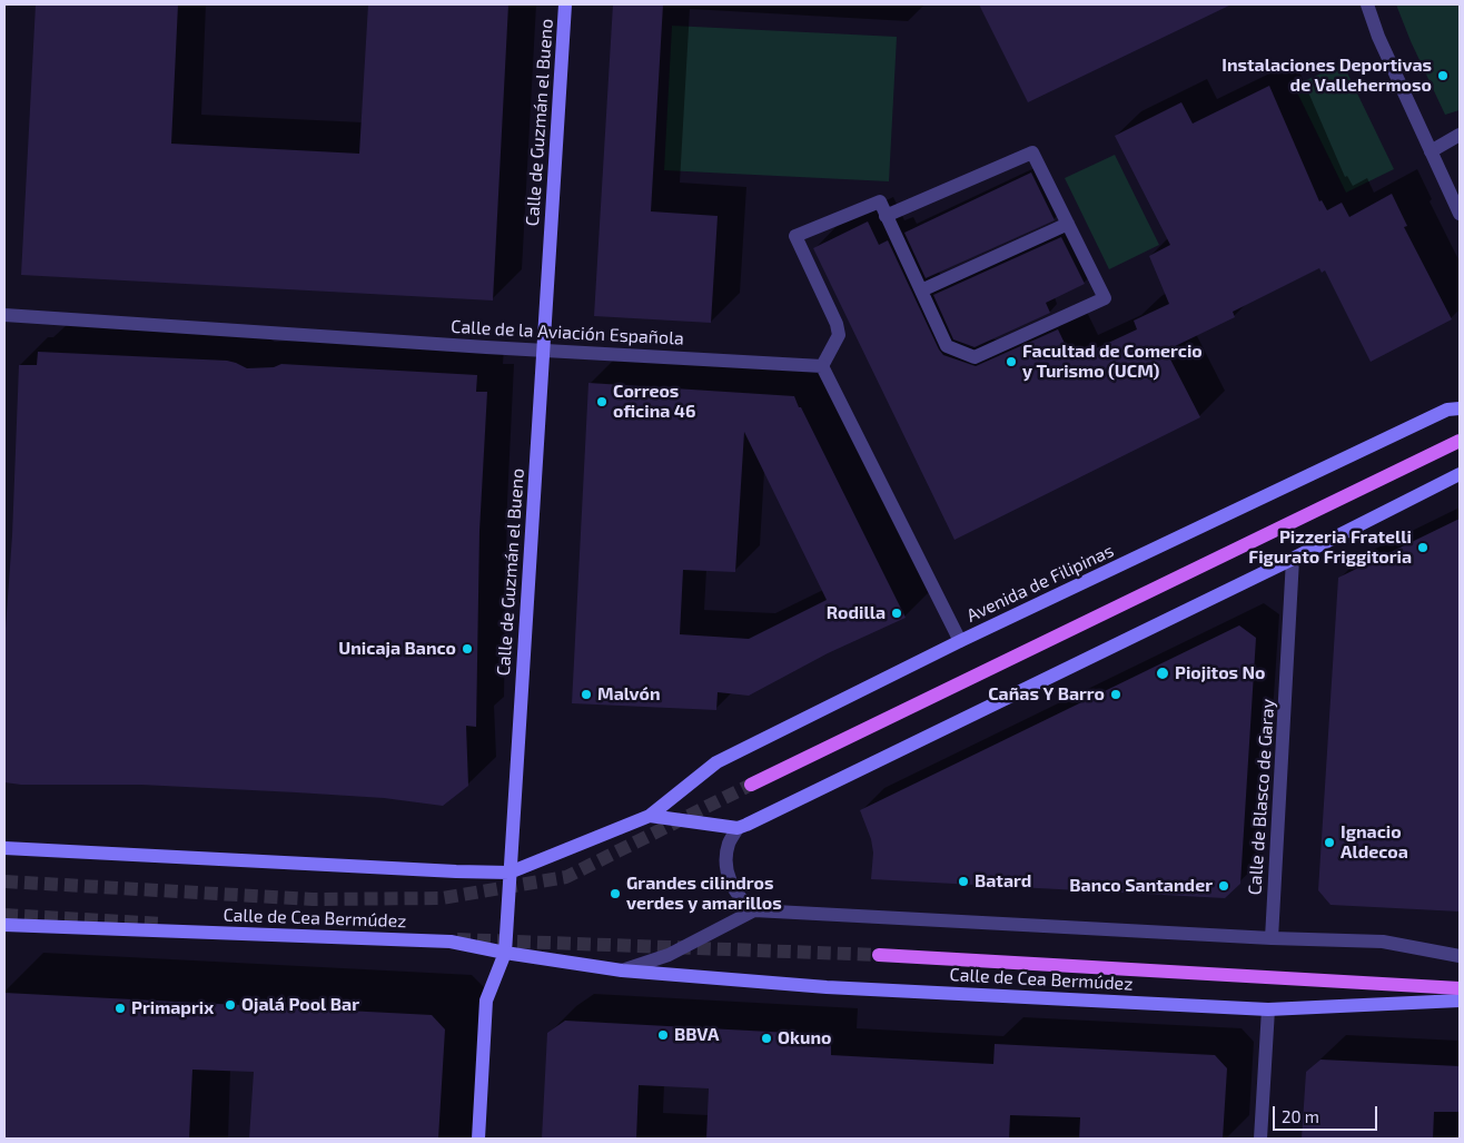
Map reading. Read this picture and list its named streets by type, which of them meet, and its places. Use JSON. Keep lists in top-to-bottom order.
{
  "streets": {
    "main road": ["Calle de Cea Bermúdez"],
    "street": [
      "Calle de Guzmán el Bueno",
      "Calle de la Aviación Española",
      "Avenida de Filipinas",
      "Calle de Blasco de Garay"
    ]
  },
  "crossings": [
    ["Calle de Guzmán el Bueno", "Calle de la Aviación Española"],
    ["Calle de Guzmán el Bueno", "Avenida de Filipinas"],
    ["Calle de Guzmán el Bueno", "Calle de Cea Bermúdez"]
  ],
  "places": [
    "Instalaciones Deportivas de Vallehermoso",
    "Facultad de Comercio y Turismo (UCM)",
    "Correos oficina 46",
    "Pizzeria Fratelli Figurato Friggitoria",
    "Rodilla",
    "Unicaja Banco",
    "Piojitos No",
    "Malvón",
    "Cañas Y Barro",
    "Ignacio Aldecoa",
    "Batard",
    "Banco Santander",
    "Grandes cilindros verdes y amarillos",
    "Ojalá Pool Bar",
    "Primaprix",
    "BBVA",
    "Okuno"
  ],
  "scale_bar": "20 m"
}
